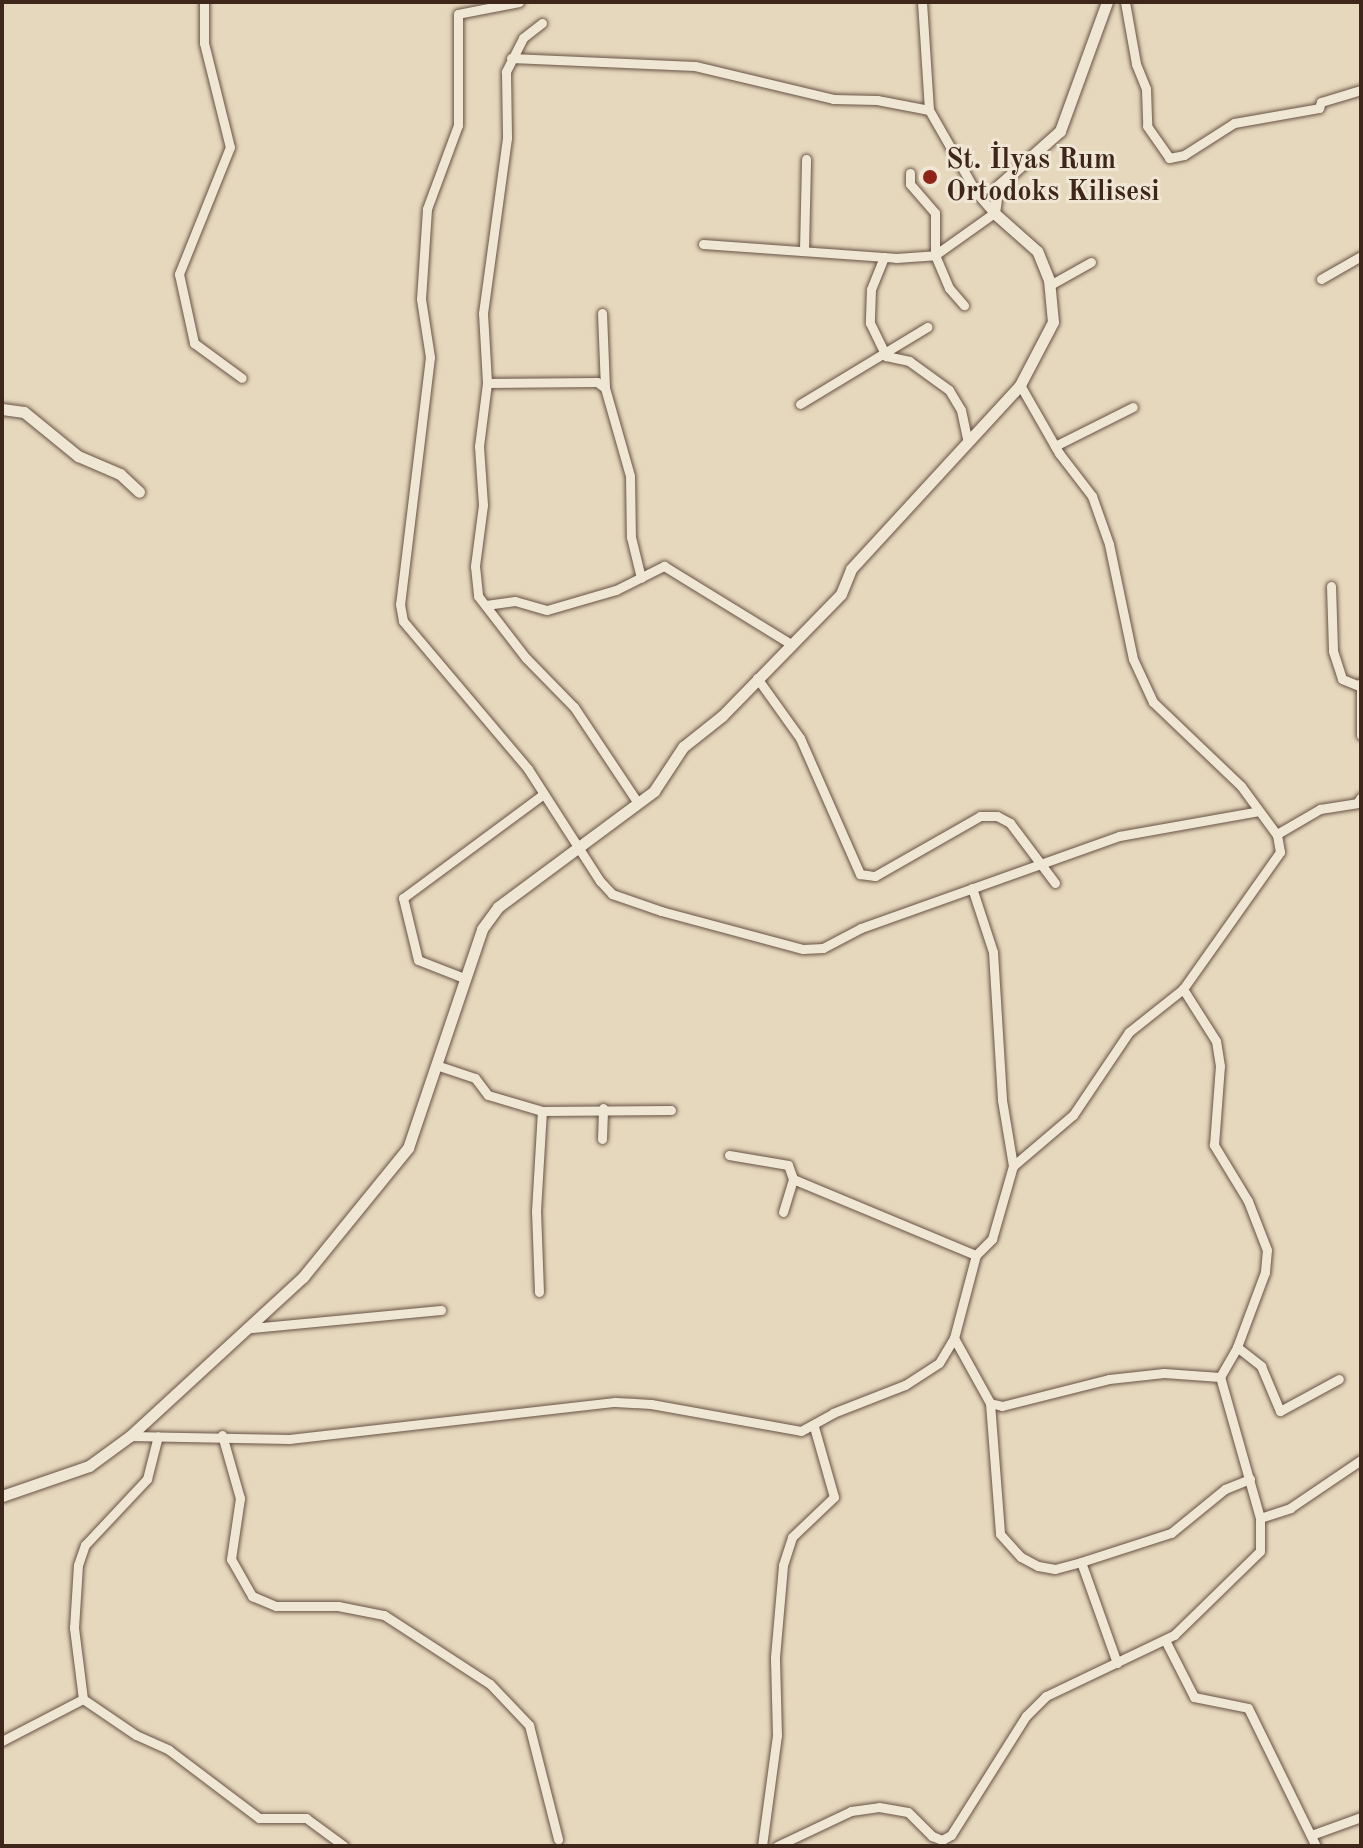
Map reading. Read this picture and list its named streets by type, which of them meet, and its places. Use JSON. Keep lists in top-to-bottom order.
{
  "places": ["St. İlyas Rum Ortodoks Kilisesi"]
}
